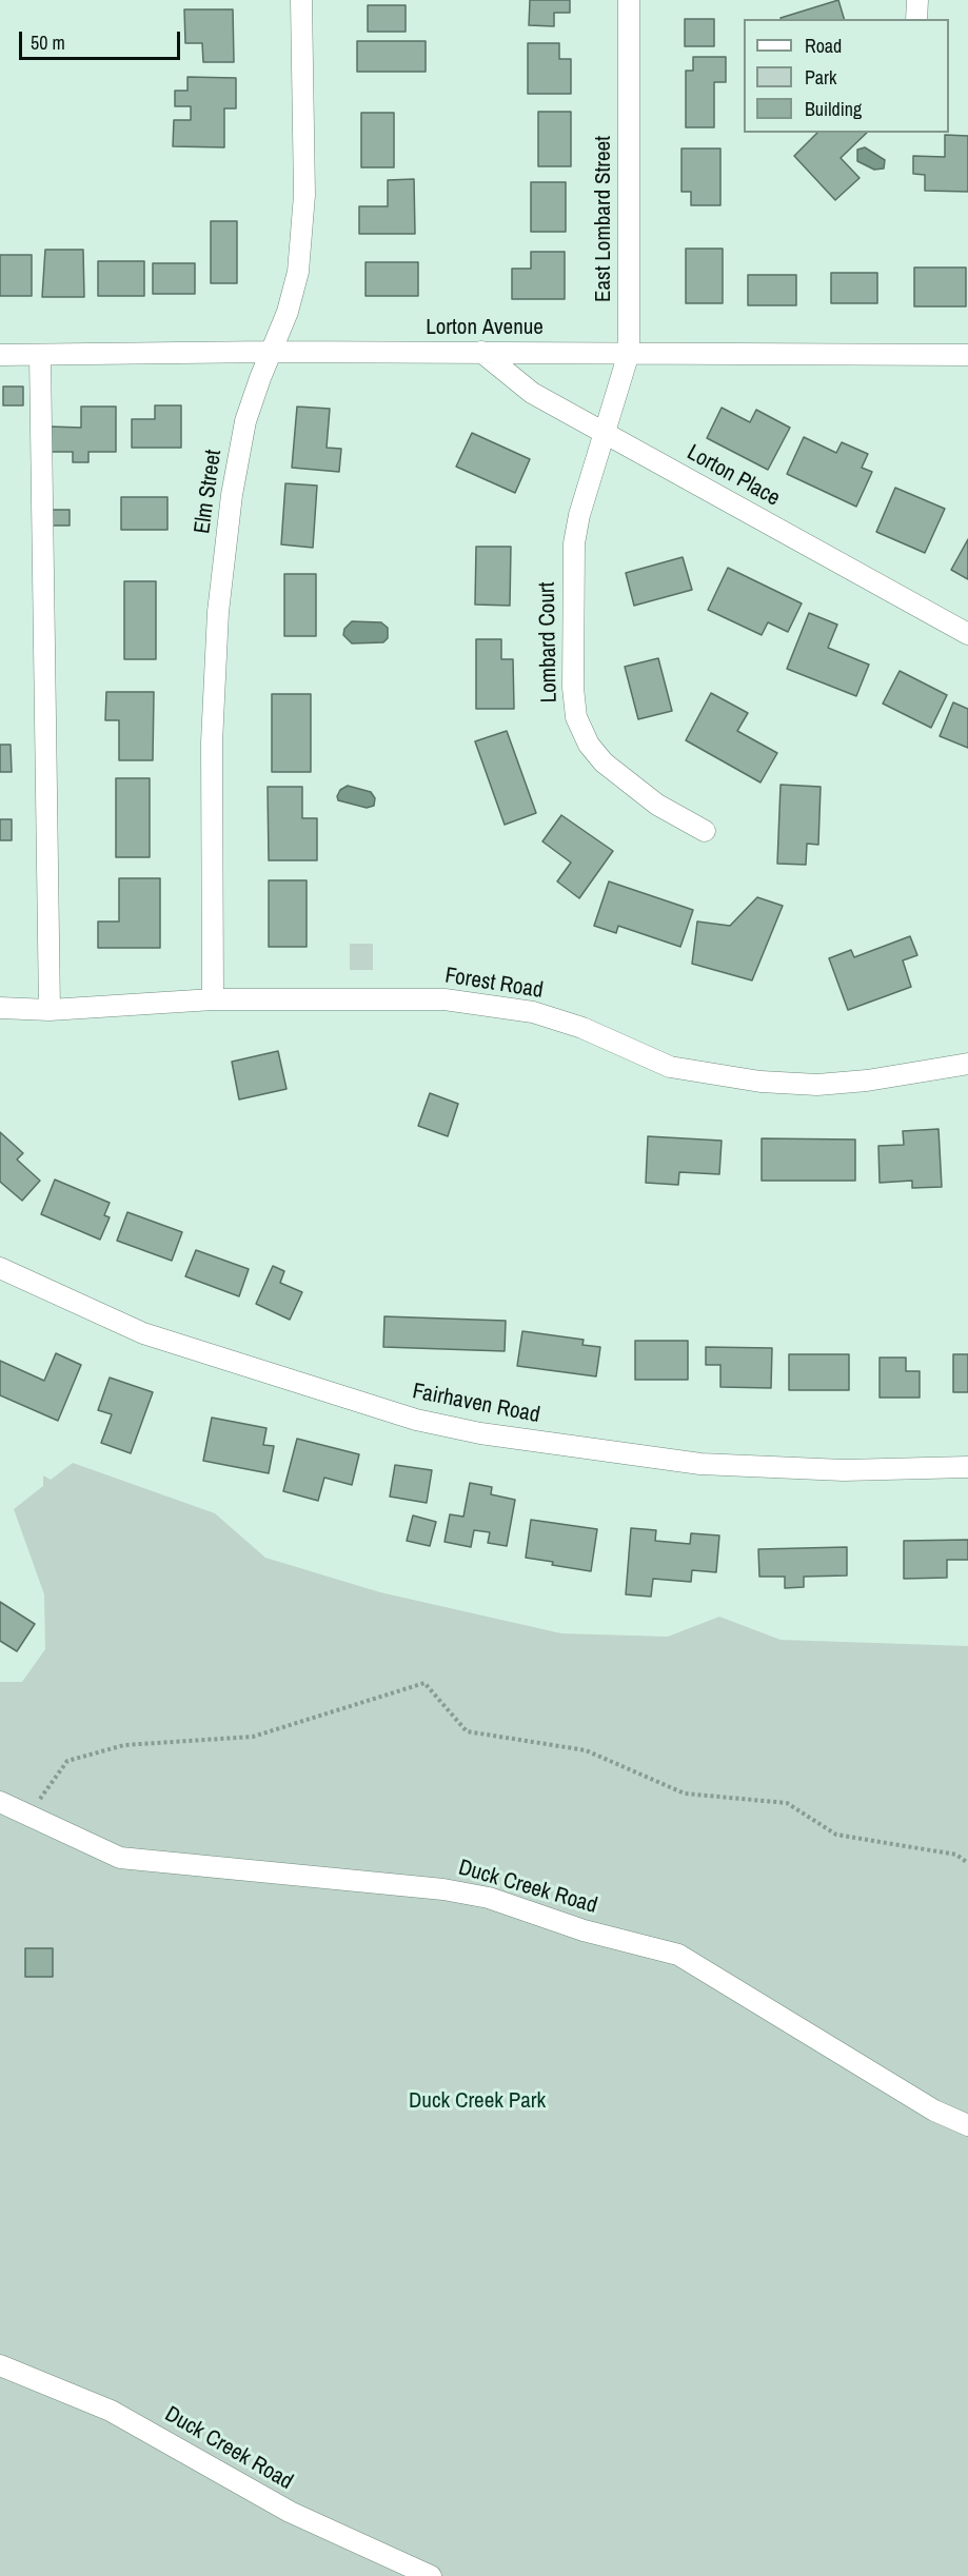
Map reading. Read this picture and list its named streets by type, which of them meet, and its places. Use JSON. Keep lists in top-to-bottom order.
{
  "streets": {
    "street": [
      "East Lombard Street",
      "Lorton Avenue",
      "Lorton Place",
      "Elm Street",
      "Lombard Court",
      "Forest Road",
      "Fairhaven Road",
      "Duck Creek Road"
    ]
  },
  "crossings": [
    ["East Lombard Street", "Lorton Avenue"],
    ["East Lombard Street", "Lorton Place"],
    ["East Lombard Street", "Lombard Court"],
    ["Lorton Avenue", "Lorton Place"],
    ["Lorton Avenue", "Elm Street"],
    ["Lorton Place", "Lombard Court"],
    ["Elm Street", "Forest Road"]
  ],
  "parks": ["Duck Creek Park"],
  "legend": ["Road", "Park", "Building"],
  "scale_bar": "50 m"
}
